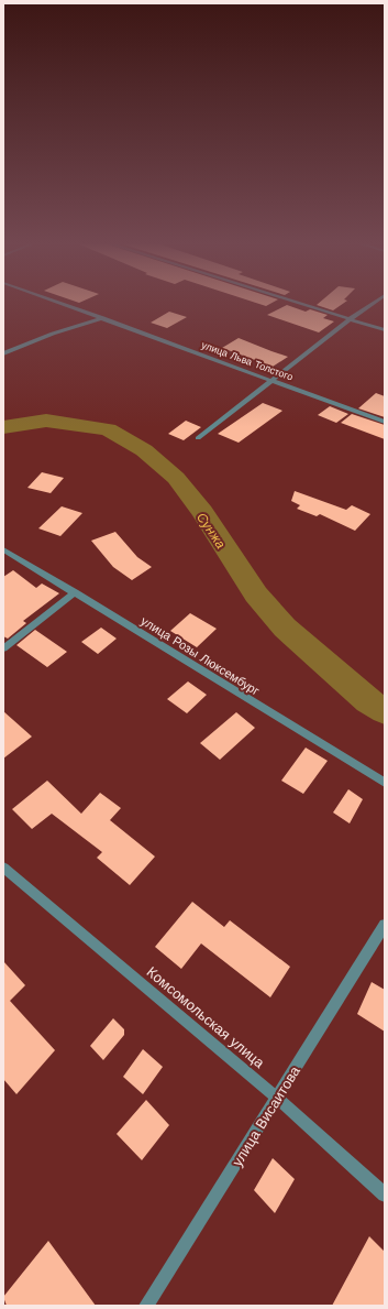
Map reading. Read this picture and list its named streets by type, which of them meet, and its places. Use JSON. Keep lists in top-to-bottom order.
{
  "streets": {
    "street": [
      "улица Льва Толстого",
      "улица Розы Люксембург",
      "Комсомольская улица",
      "улица Висаитова"
    ]
  },
  "crossings": [
    ["Комсомольская улица", "улица Висаитова"]
  ],
  "water": ["Сунжа"]
}
